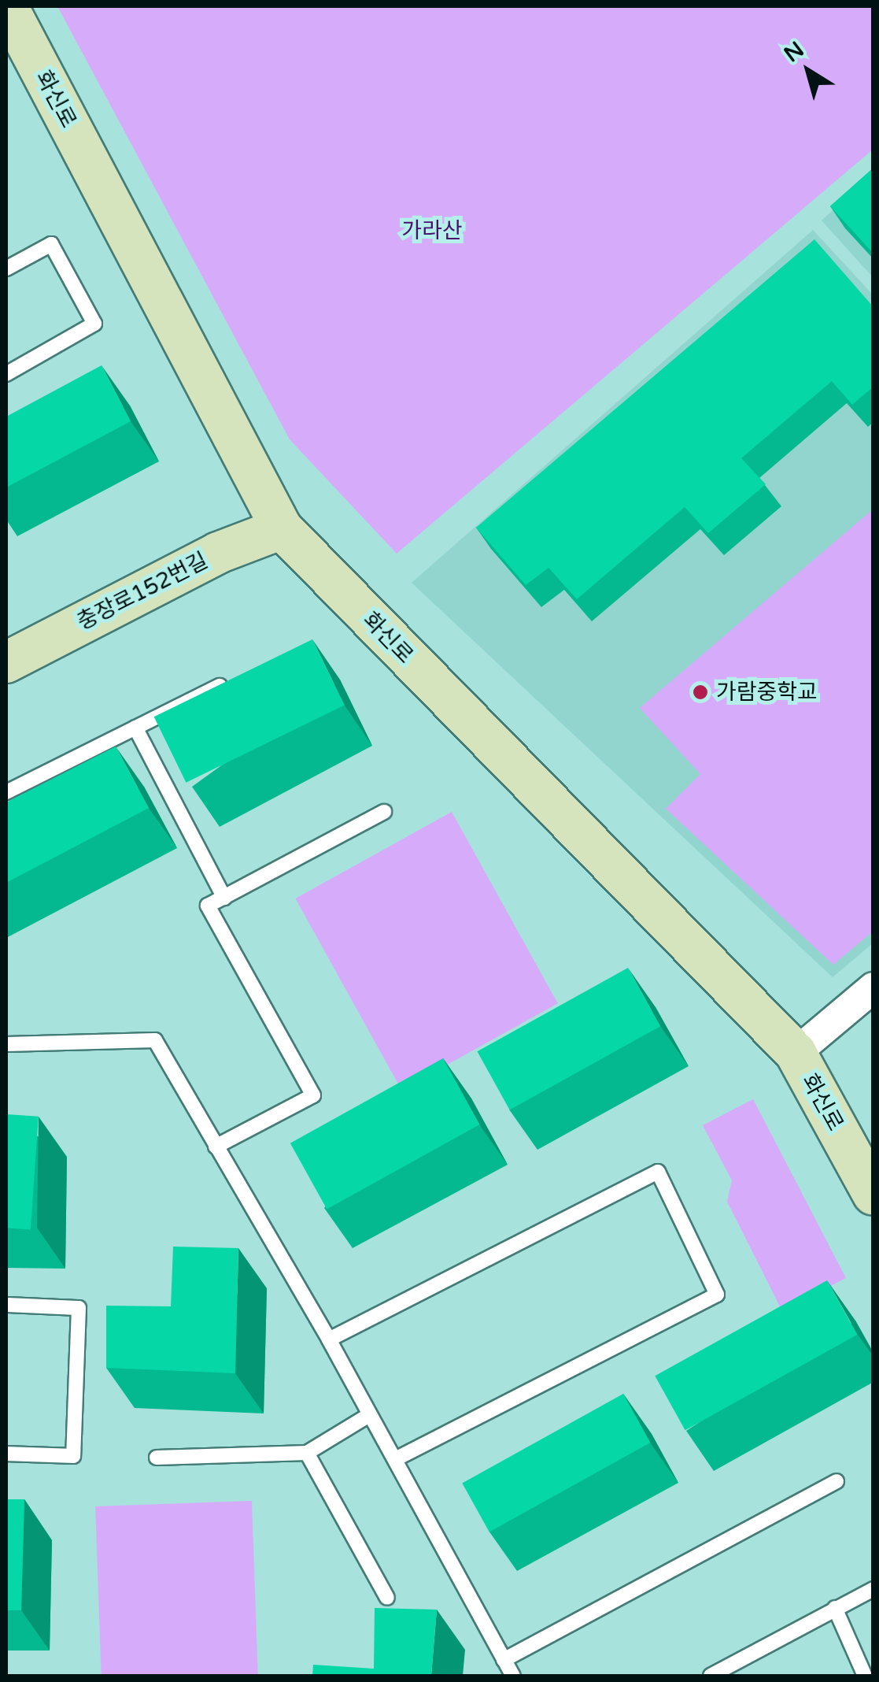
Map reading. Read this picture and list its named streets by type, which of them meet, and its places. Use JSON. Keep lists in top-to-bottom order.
{
  "streets": {
    "main road": ["화신로", "충장로152번길"]
  },
  "crossings": [
    ["화신로", "충장로152번길"]
  ],
  "parks": ["가라산"],
  "places": ["가람중학교"],
  "north": "top left"
}
